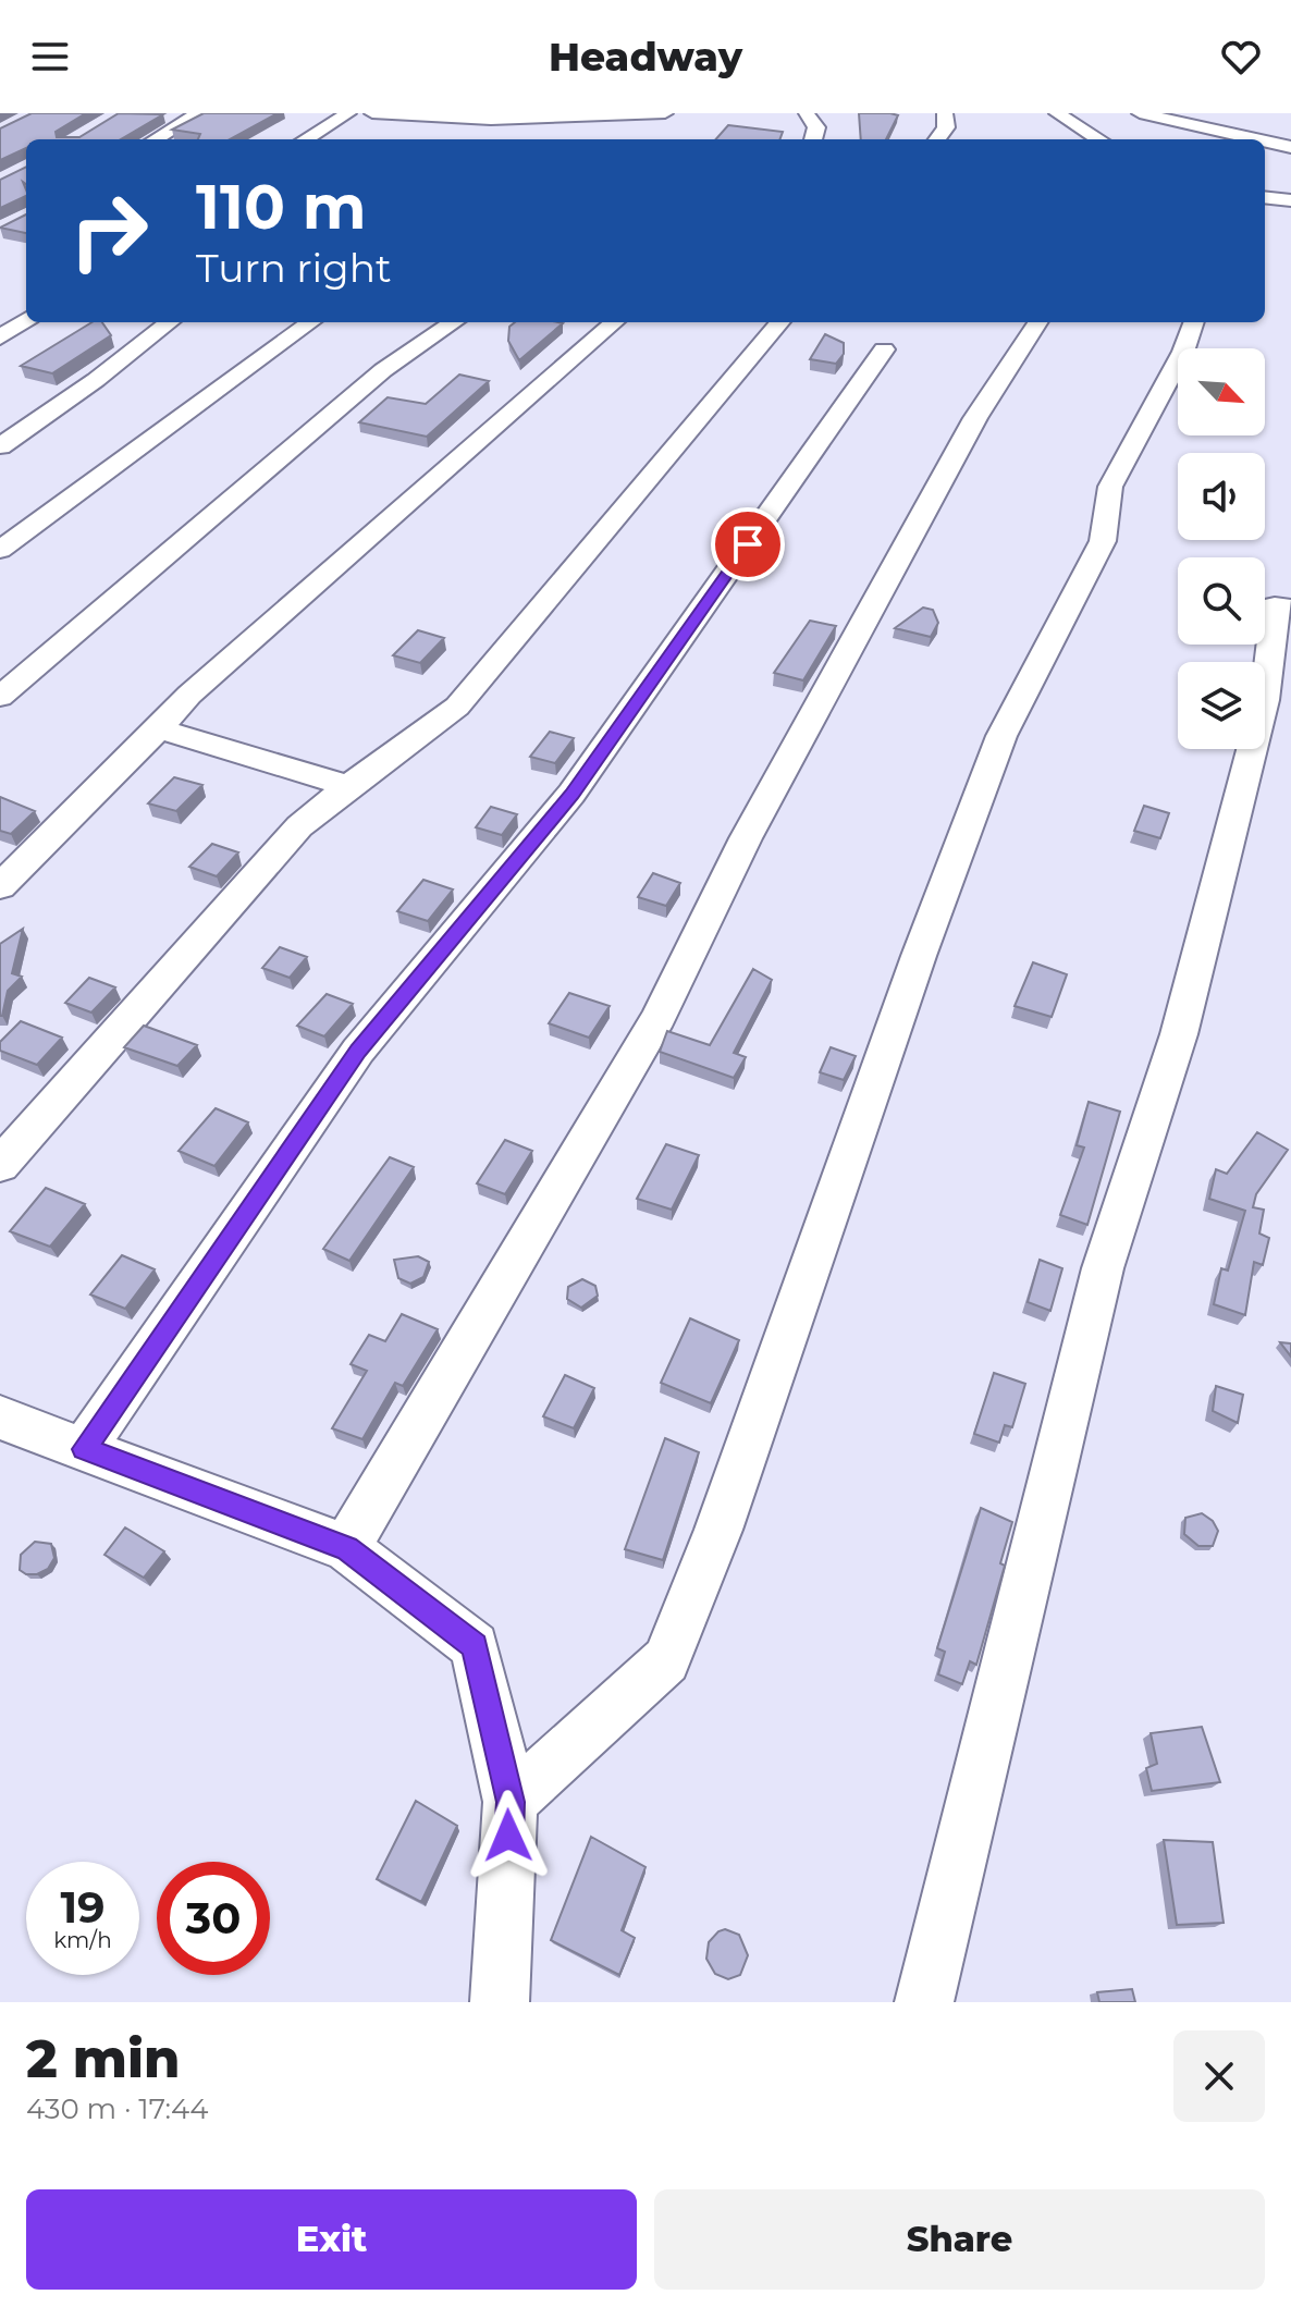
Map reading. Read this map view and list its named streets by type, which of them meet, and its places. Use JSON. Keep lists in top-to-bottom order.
{
  "north": "bottom right",
  "page": {
    "header": "Headway",
    "turn": ["110 m", "Turn right"],
    "speed": "19 km/h",
    "limit": "30",
    "heading": ["2 min", "430 m · 17:44"],
    "buttons": ["Exit", "Share"]
  }
}
